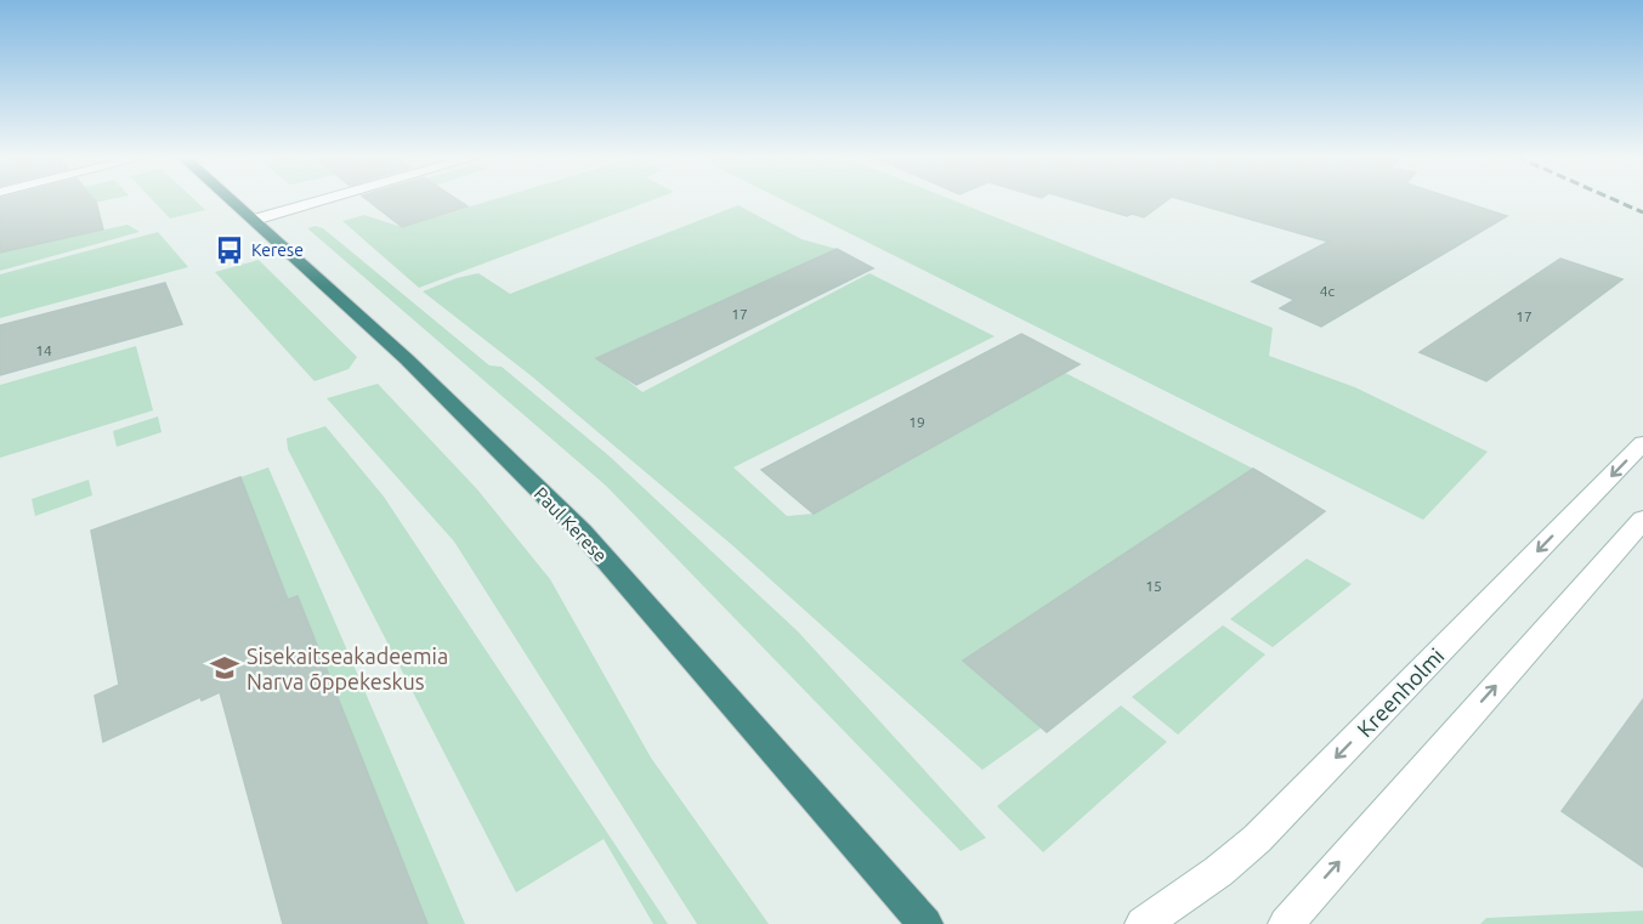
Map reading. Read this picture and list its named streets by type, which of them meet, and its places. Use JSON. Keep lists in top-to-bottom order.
{
  "streets": {
    "highway": ["Paul Kerese"],
    "main road": ["Kreenholmi"]
  },
  "places": {
    "bus stop": ["Kerese"],
    "school or university": ["Sisekaitseakadeemia Narva õppekeskus"]
  },
  "house_numbers": [
    "4c",
    "17",
    "17",
    "14",
    "19",
    "15"
  ]
}
